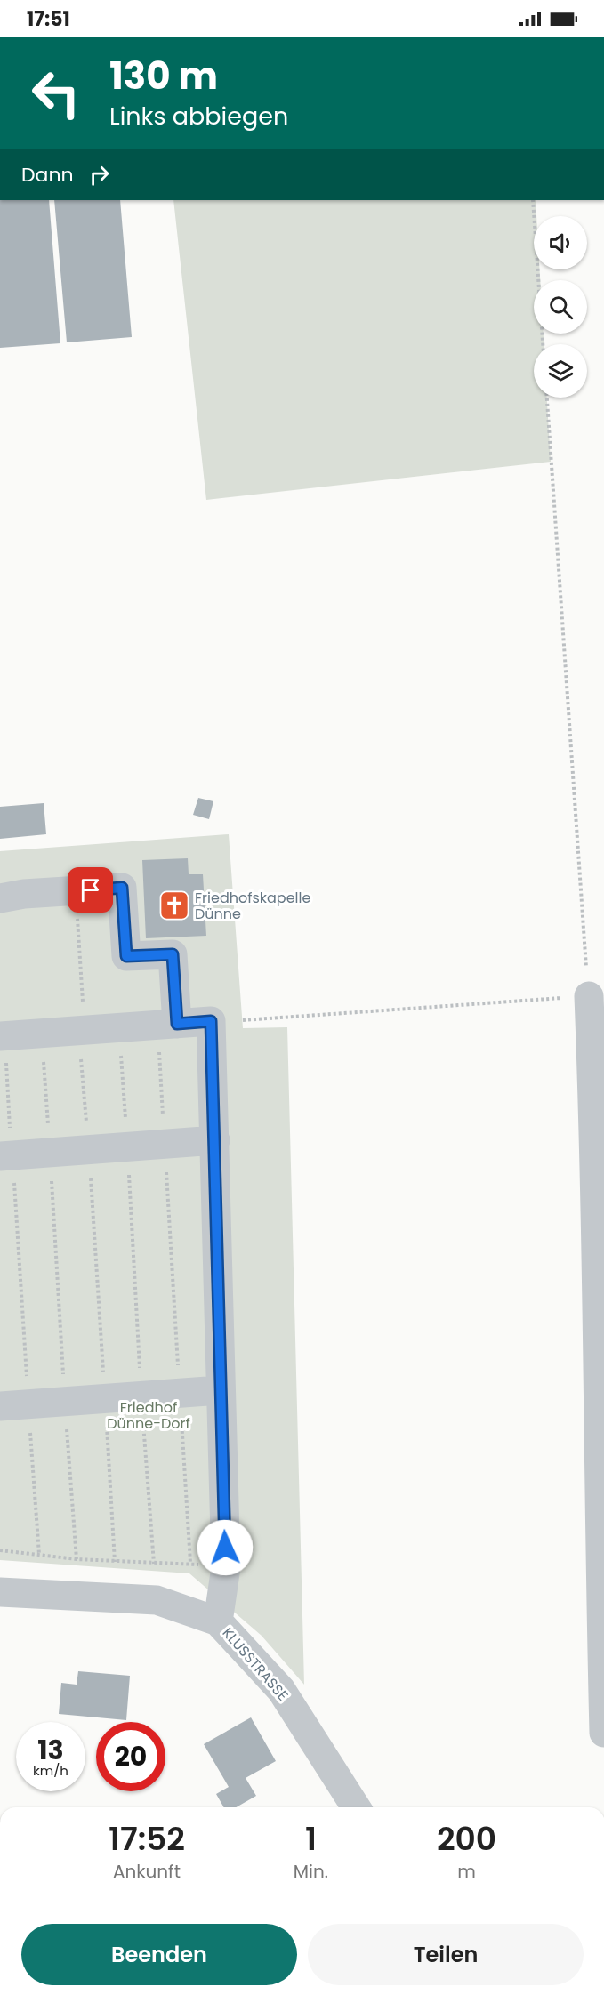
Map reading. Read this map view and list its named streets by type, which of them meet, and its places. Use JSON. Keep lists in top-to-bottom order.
{
  "streets": {
    "street": ["KLUSSTRASSE"]
  },
  "parks": ["Friedhof Dünne-Dorf"],
  "places": {
    "church": ["Friedhofskapelle Dünne"]
  },
  "page": {
    "status": "17:51",
    "turn": ["130 m", "Links abbiegen"],
    "then": "Dann",
    "speed": "13 km/h",
    "limit": "20",
    "eta": [
      "17:52",
      "Ankunft",
      "1",
      "Min.",
      "200",
      "m"
    ],
    "buttons": ["Beenden", "Teilen"]
  }
}
